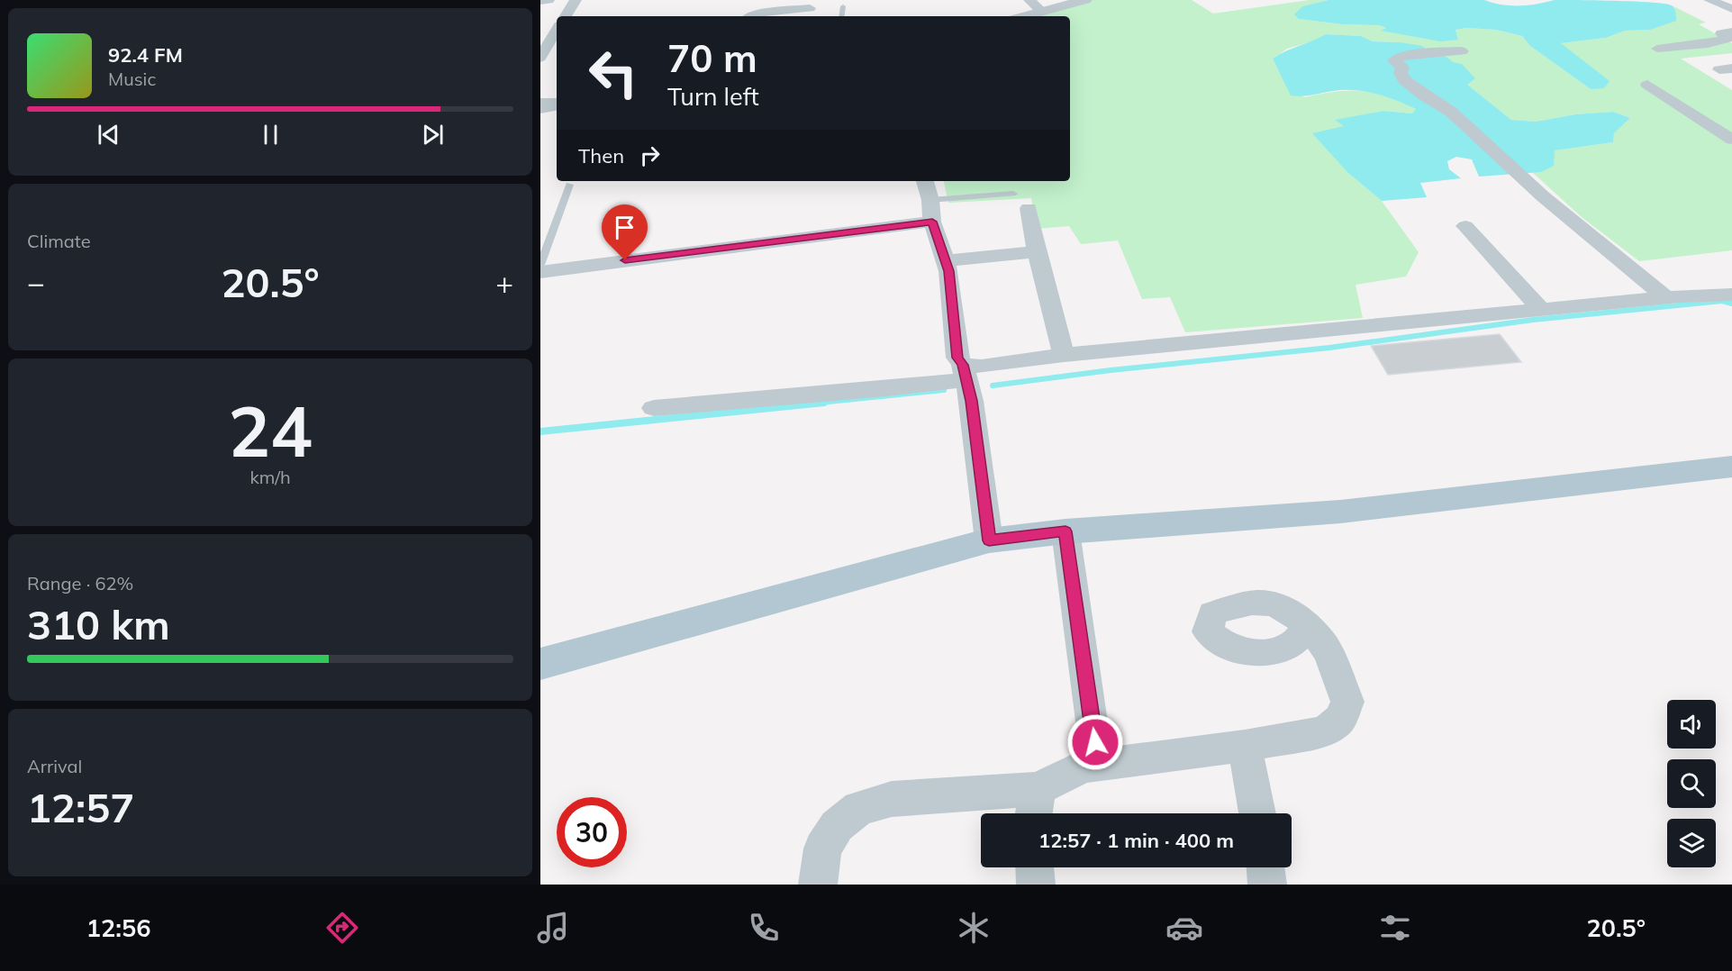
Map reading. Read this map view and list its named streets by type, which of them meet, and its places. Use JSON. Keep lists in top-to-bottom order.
{
  "page": {
    "turn": ["70 m", "Turn left"],
    "song": ["92.4 FM", "Music"],
    "then": "Then",
    "tile": [
      "Climate",
      ["24", "km/h"],
      ["Range · 62%", "310 km"],
      ["Arrival", "12:57"]
    ],
    "heat": ["−", "20.5°", "+"],
    "limit": "30",
    "trip": "12:57 · 1 min · 400 m",
    "tabs": ["12:56", "20.5°"]
  }
}
